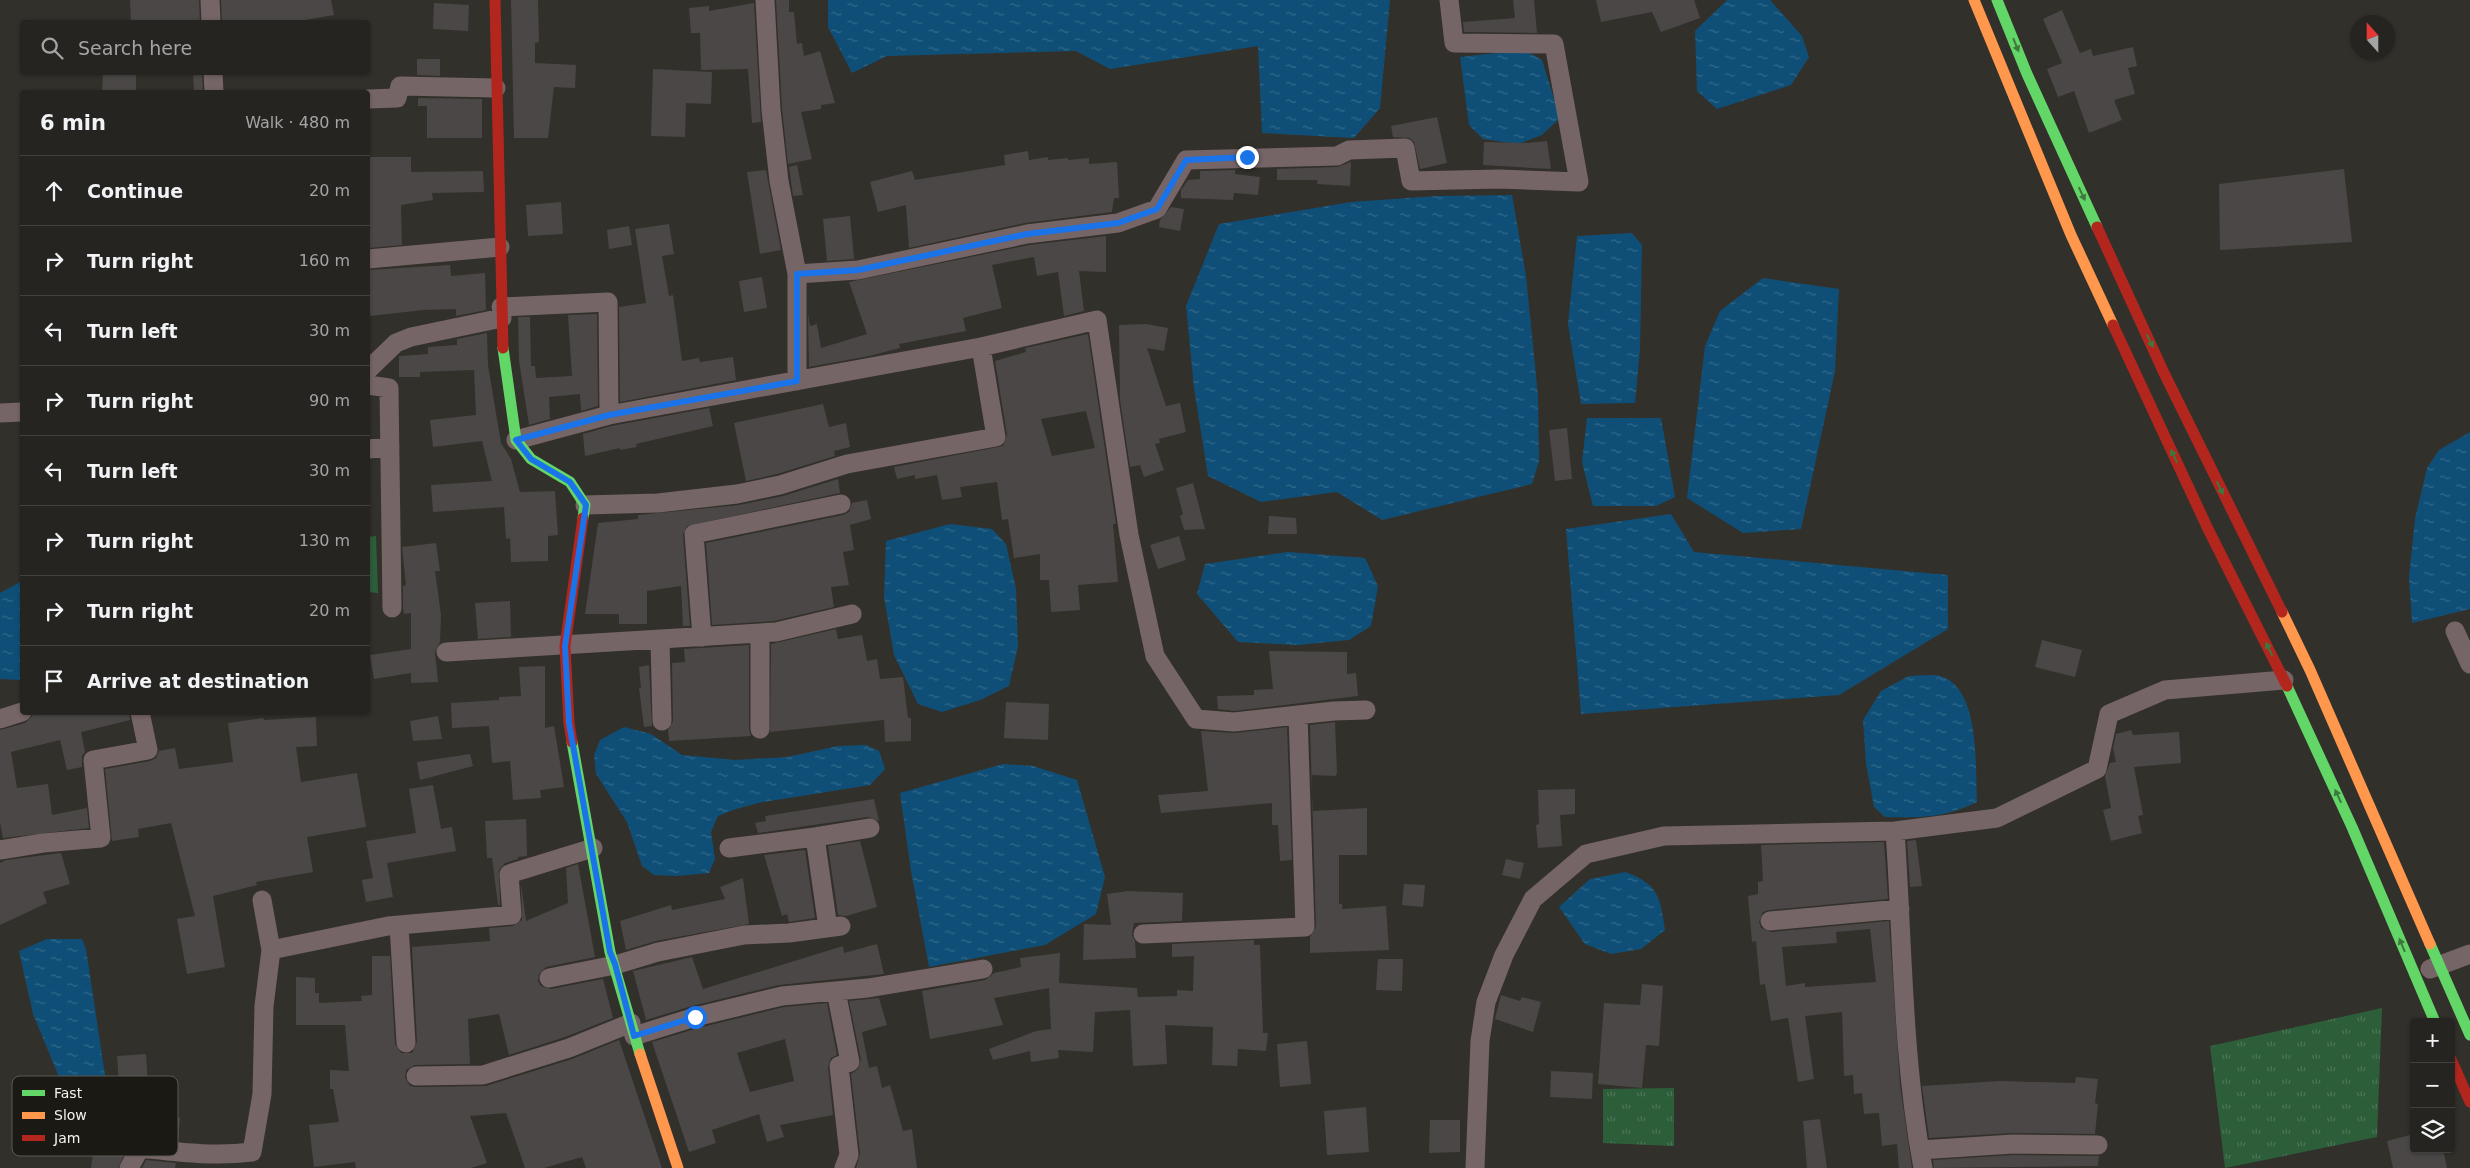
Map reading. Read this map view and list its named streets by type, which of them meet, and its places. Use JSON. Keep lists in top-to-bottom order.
{
  "legend": ["Fast", "Slow", "Jam"],
  "north": "top",
  "page": {
    "search": "Search here",
    "heading": ["6 min", "Walk · 480 m"],
    "list": [
      ["Continue", "20 m"],
      ["Turn right", "160 m"],
      ["Turn left", "30 m"],
      ["Turn right", "90 m"],
      ["Turn left", "30 m"],
      ["Turn right", "130 m"],
      ["Turn right", "20 m"],
      "Arrive at destination"
    ],
    "map_buttons": ["+", "−"]
  }
}
